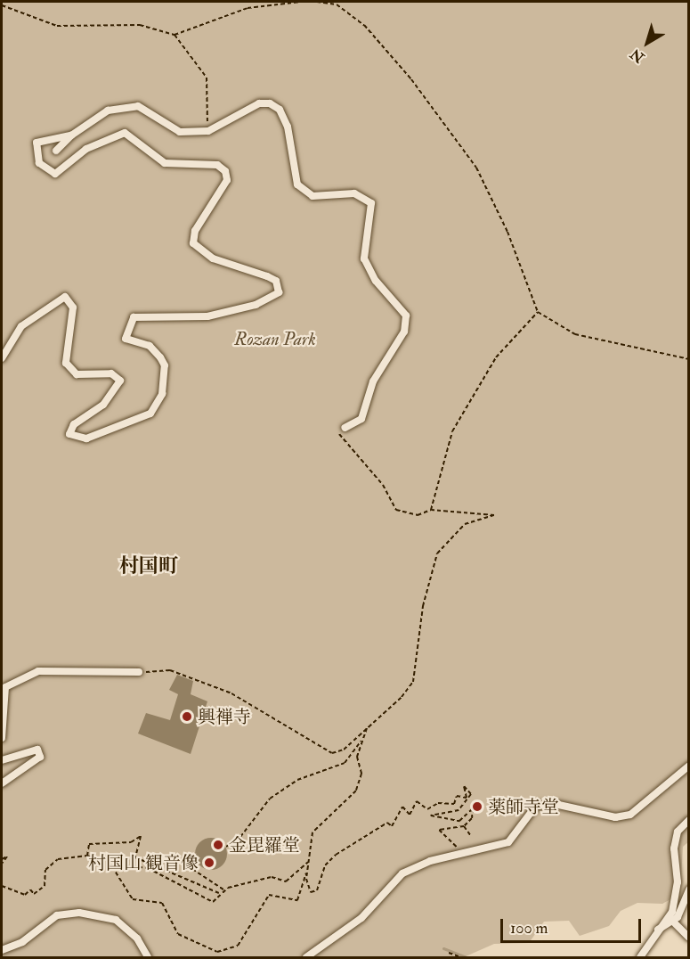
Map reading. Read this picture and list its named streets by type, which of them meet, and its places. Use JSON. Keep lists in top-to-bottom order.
{
  "districts": ["村国町"],
  "parks": ["Rozan Park"],
  "places": [
    "興禅寺",
    "薬師寺堂",
    "金毘羅堂",
    "村国山 観音像"
  ],
  "scale_bar": "100 m",
  "north": "bottom left"
}
